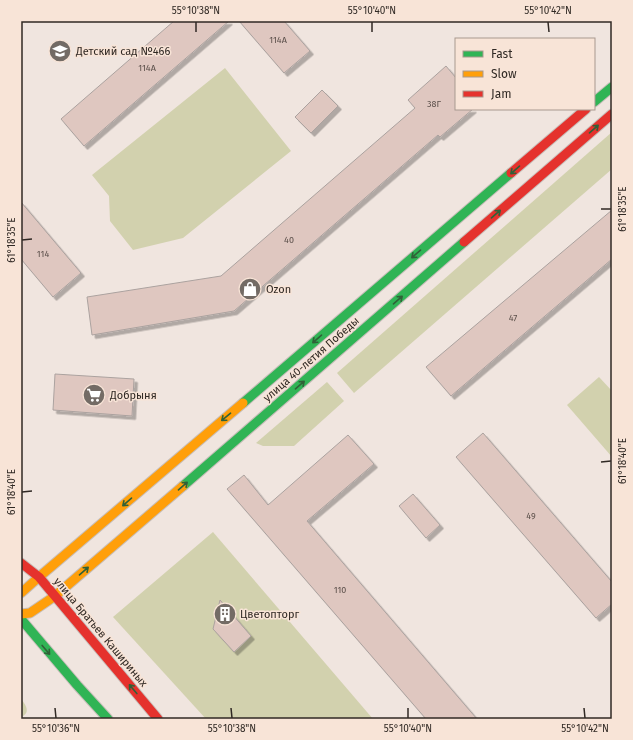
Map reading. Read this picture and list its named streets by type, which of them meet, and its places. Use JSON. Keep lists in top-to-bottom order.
{
  "streets": {
    "street": ["улица 40-летия Победы", "улица Братьев Кашириных"]
  },
  "crossings": [
    ["улица 40-летия Победы", "улица Братьев Кашириных"]
  ],
  "places": {
    "school or university": ["Детский сад №466"],
    "shop": ["Ozon"],
    "supermarket": ["Добрыня"],
    "building": ["Цветопторг"]
  },
  "house_numbers": [
    "114А",
    "114А",
    "38Г",
    "40",
    "114",
    "47",
    "49",
    "110"
  ],
  "legend": ["Fast", "Slow", "Jam"],
  "coordinates": [
    "55°10'38\"N",
    "55°10'40\"N",
    "55°10'42\"N",
    "61°18'35\"E",
    "61°18'40\"E",
    "55°10'36\"N"
  ]
}
